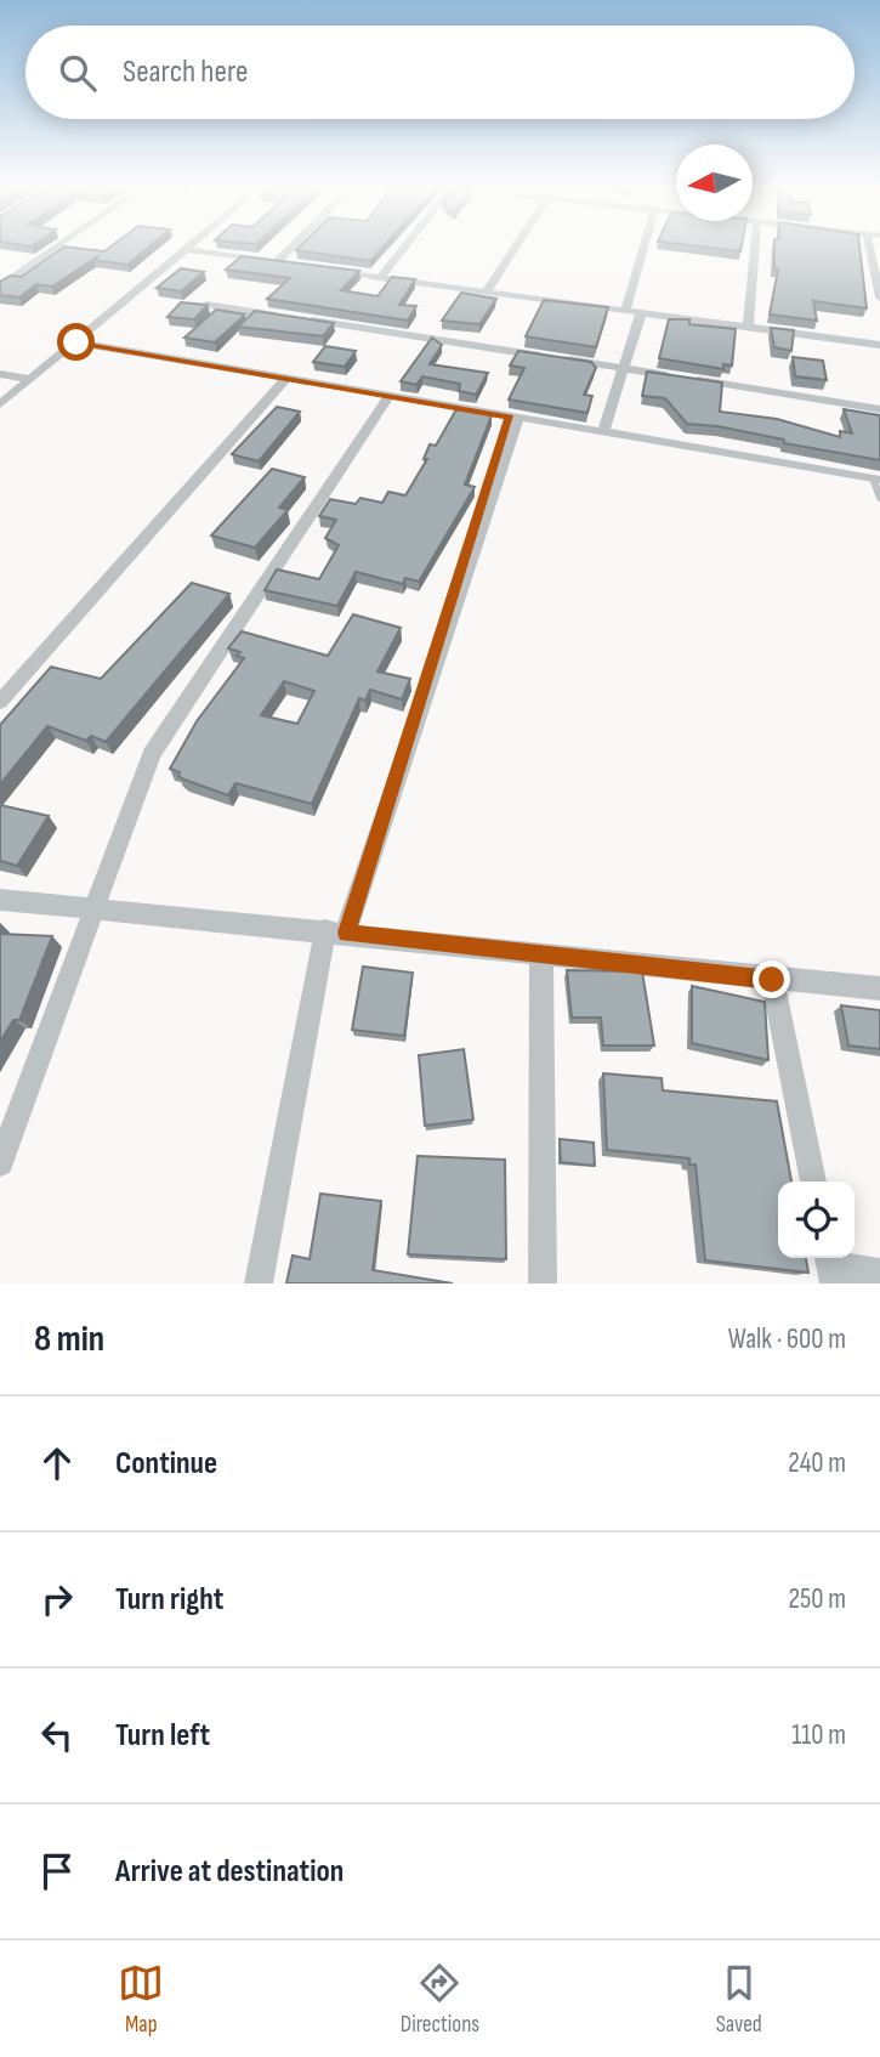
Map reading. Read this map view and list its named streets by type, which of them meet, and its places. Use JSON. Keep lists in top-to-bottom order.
{
  "north": "left",
  "page": {
    "search": "Search here",
    "heading": ["8 min", "Walk · 600 m"],
    "list": [
      ["Continue", "240 m"],
      ["Turn right", "250 m"],
      ["Turn left", "110 m"],
      "Arrive at destination"
    ],
    "nav": ["Map", "Directions", "Saved"]
  }
}
